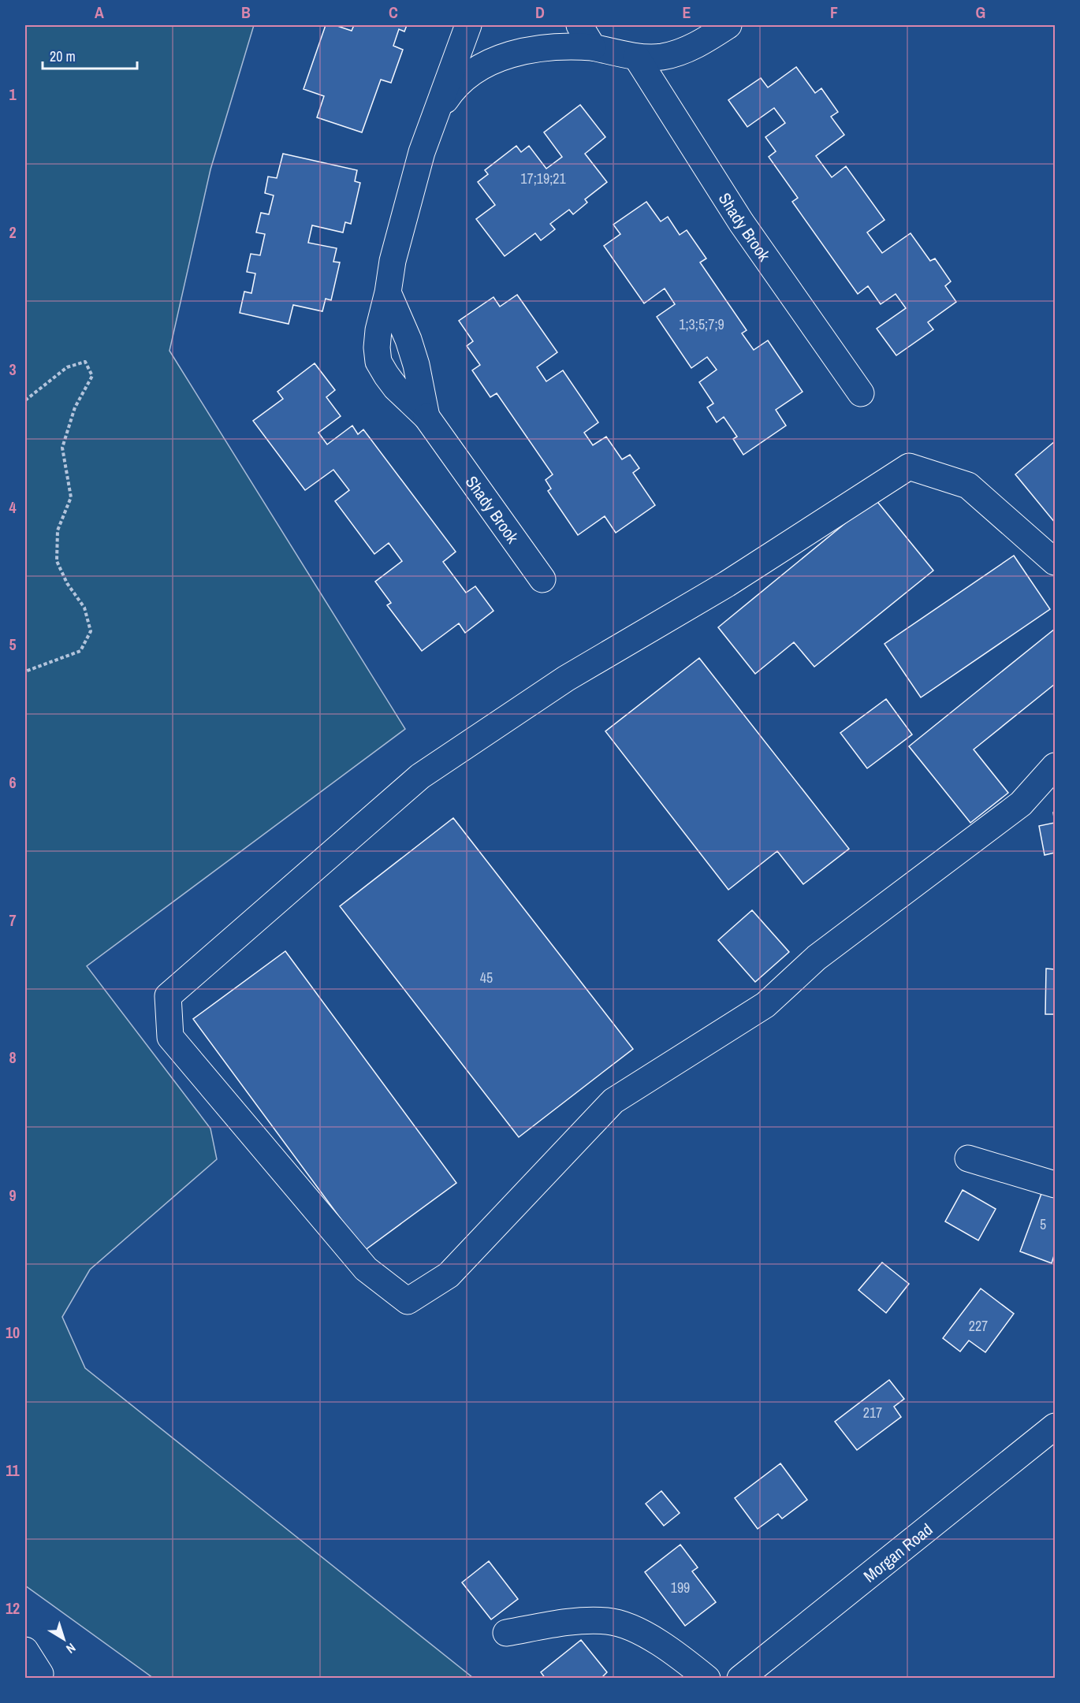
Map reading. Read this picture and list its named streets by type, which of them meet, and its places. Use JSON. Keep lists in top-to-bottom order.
{
  "streets": {
    "street": ["Shady Brook", "Morgan Road"]
  },
  "house_numbers": [
    "17;19;21",
    "1;3;5;7;9",
    "45",
    "5",
    "227",
    "217",
    "199"
  ],
  "scale_bar": "20 m",
  "north": "bottom right",
  "grid": {
    "columns": [
      "A",
      "B",
      "C",
      "D",
      "E",
      "F",
      "G"
    ],
    "rows": [
      "1",
      "2",
      "3",
      "4",
      "5",
      "6",
      "7",
      "8",
      "9",
      "10",
      "11",
      "12"
    ]
  }
}
